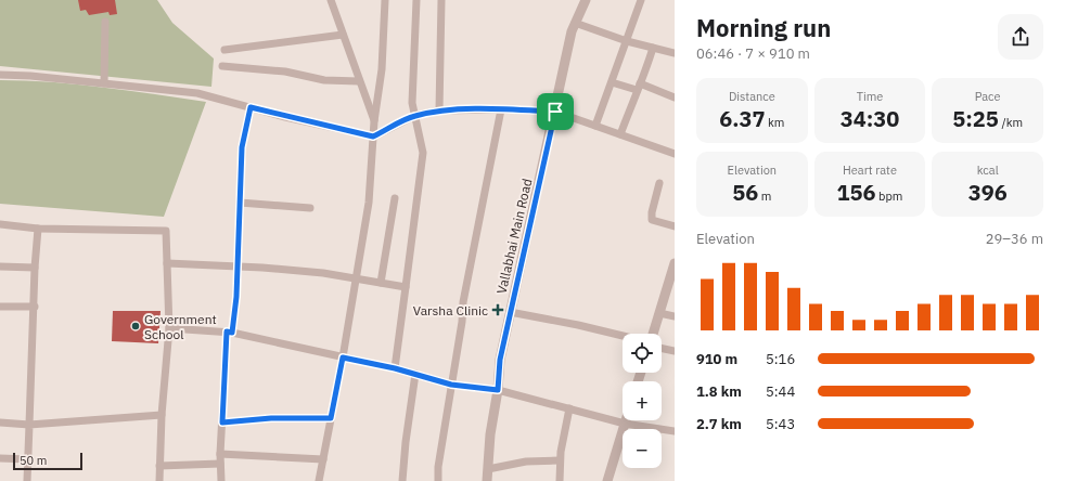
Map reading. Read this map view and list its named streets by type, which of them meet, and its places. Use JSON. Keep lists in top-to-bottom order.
{
  "streets": {
    "street": ["Vallabhai Main Road"]
  },
  "places": {
    "health": ["Varsha Clinic"],
    "other": ["Government School"]
  },
  "scale_bar": "50 m",
  "page": {
    "heading": ["Morning run", "06:46 · 7 × 910 m"],
    "stats": [
      ["Distance", "6.37 km"],
      ["Time", "34:30"],
      ["Pace", "5:25 /km"],
      ["Elevation", "56 m"],
      ["Heart rate", "156 bpm"],
      ["kcal", "396"]
    ],
    "chart": ["Elevation", "29–36 m"],
    "map_buttons": ["+", "−"],
    "list": [
      {
        "name": "910 m",
        "note": "5:16"
      },
      {
        "name": "1.8 km",
        "note": "5:44"
      },
      {
        "name": "2.7 km",
        "note": "5:43"
      }
    ],
    "scale": "50 m"
  }
}
